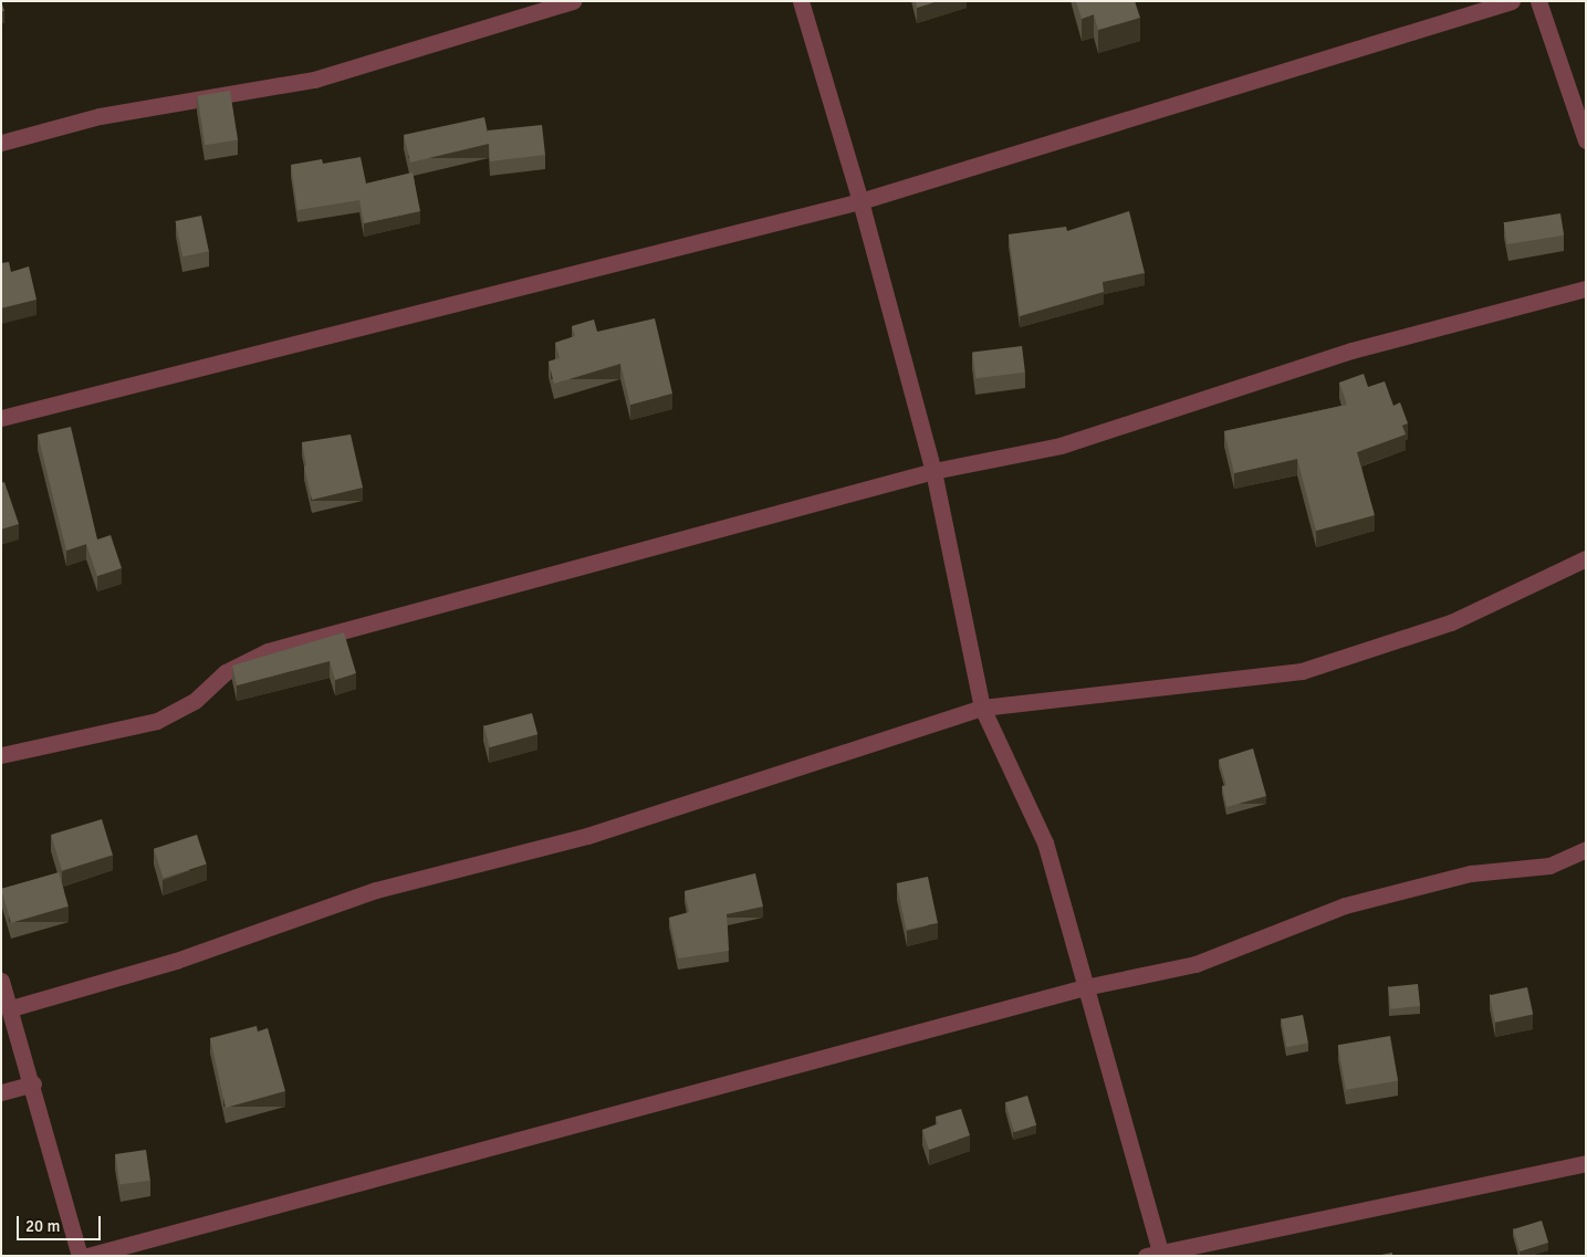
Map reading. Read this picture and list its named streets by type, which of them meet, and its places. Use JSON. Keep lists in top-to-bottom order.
{
  "scale_bar": "20 m"
}
